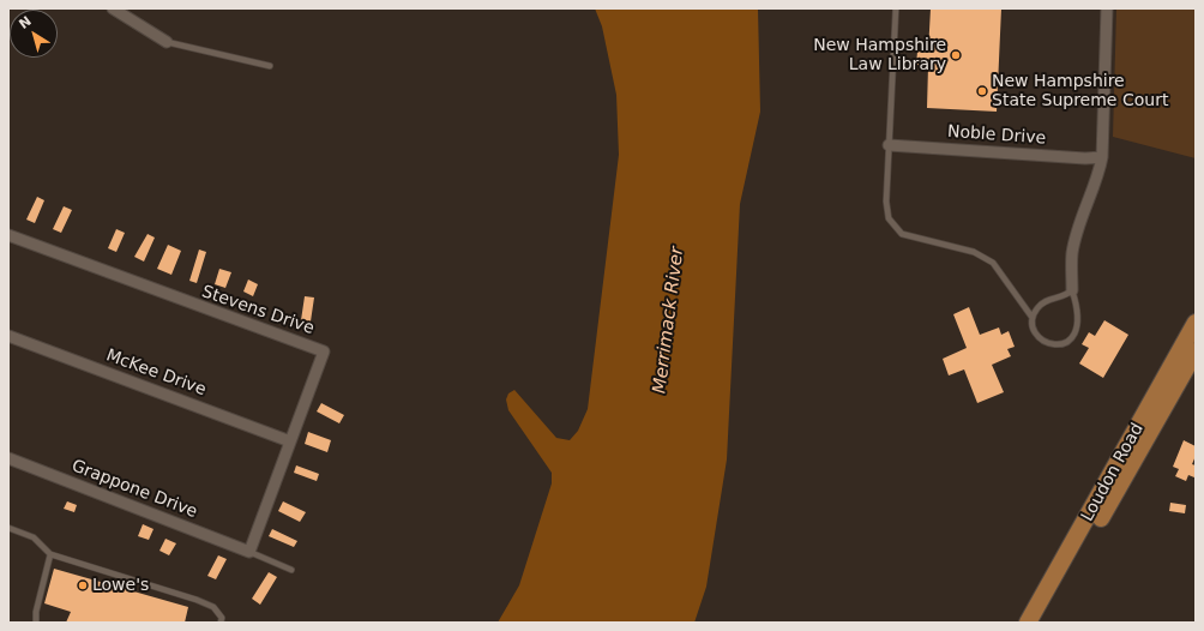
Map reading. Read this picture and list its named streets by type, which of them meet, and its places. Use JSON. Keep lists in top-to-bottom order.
{
  "streets": {
    "main road": ["Loudon Road"],
    "street": [
      "Noble Drive",
      "Stevens Drive",
      "McKee Drive",
      "Grappone Drive"
    ]
  },
  "crossings": [
    ["Stevens Drive", "McKee Drive"],
    ["Stevens Drive", "Grappone Drive"]
  ],
  "water": ["Merrimack River"],
  "places": ["New Hampshire Law Library", "New Hampshire State Supreme Court", "Lowe's"],
  "north": "top left"
}
